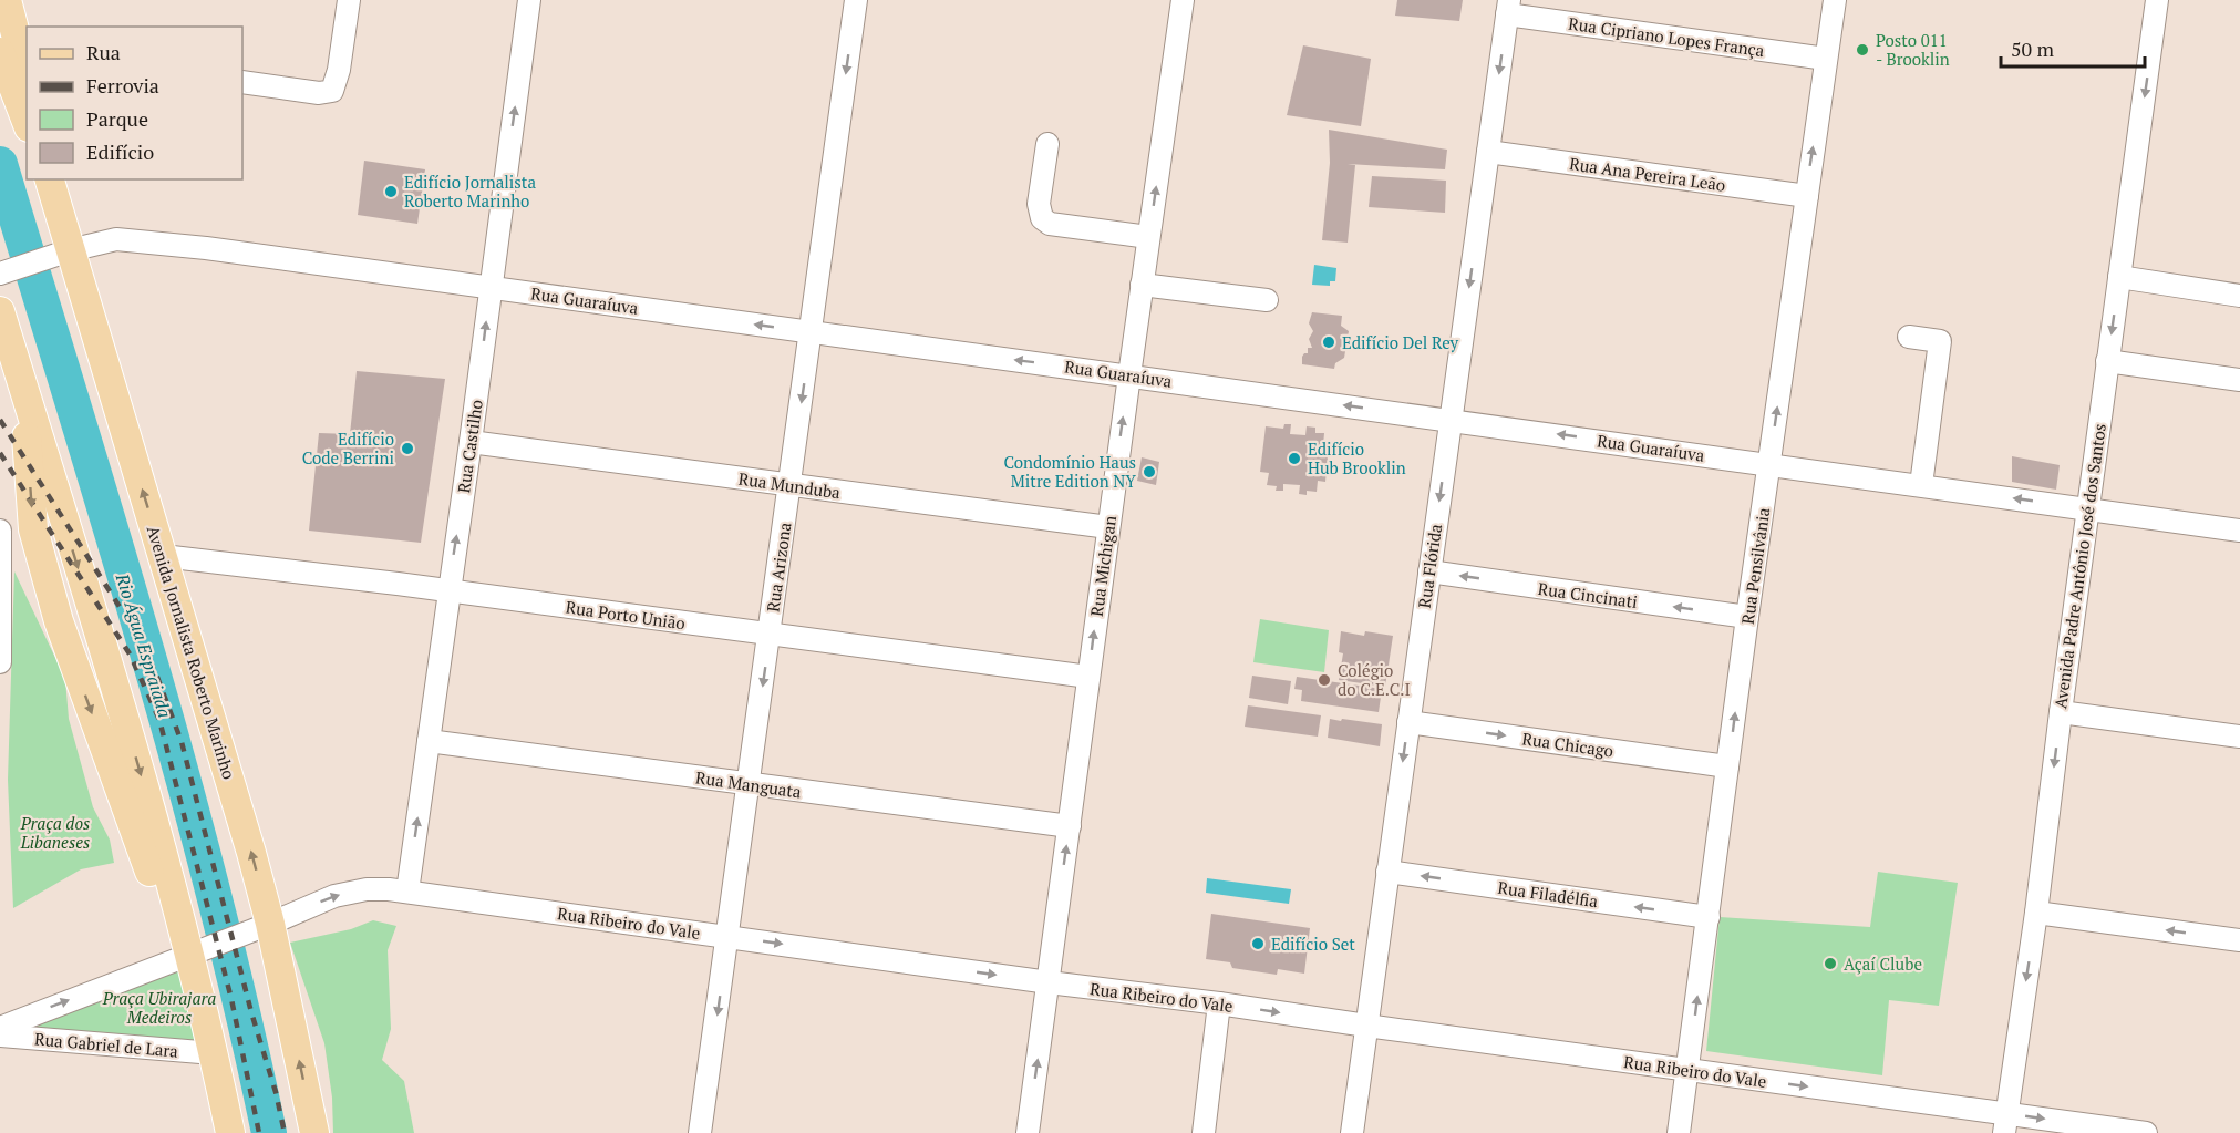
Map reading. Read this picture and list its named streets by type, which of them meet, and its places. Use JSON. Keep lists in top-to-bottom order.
{
  "streets": {
    "main road": ["Avenida Jornalista Roberto Marinho"],
    "street": [
      "Rua Cipriano Lopes França",
      "Rua Ana Pereira Leão",
      "Rua Guaraíuva",
      "Rua Castilho",
      "Rua Munduba",
      "Rua Michigan",
      "Rua Flórida",
      "Rua Pensilvânia",
      "Avenida Padre Antônio José dos Santos",
      "Rua Arizona",
      "Rua Cincinati",
      "Rua Porto União",
      "Rua Chicago",
      "Rua Manguata",
      "Rua Filadélfia",
      "Rua Ribeiro do Vale",
      "Rua Gabriel de Lara"
    ]
  },
  "crossings": [
    ["Rua Cipriano Lopes França", "Rua Flórida"],
    ["Rua Cipriano Lopes França", "Rua Pensilvânia"],
    ["Rua Ana Pereira Leão", "Rua Flórida"],
    ["Rua Ana Pereira Leão", "Rua Pensilvânia"],
    ["Rua Guaraíuva", "Rua Castilho"],
    ["Rua Guaraíuva", "Rua Michigan"],
    ["Rua Guaraíuva", "Rua Flórida"],
    ["Rua Guaraíuva", "Rua Pensilvânia"],
    ["Rua Guaraíuva", "Avenida Padre Antônio José dos Santos"],
    ["Rua Guaraíuva", "Rua Arizona"],
    ["Rua Guaraíuva", "Avenida Jornalista Roberto Marinho"],
    ["Rua Castilho", "Rua Munduba"],
    ["Rua Castilho", "Rua Porto União"],
    ["Rua Castilho", "Rua Manguata"],
    ["Rua Castilho", "Rua Ribeiro do Vale"],
    ["Rua Munduba", "Rua Michigan"],
    ["Rua Munduba", "Rua Arizona"],
    ["Rua Michigan", "Rua Porto União"],
    ["Rua Michigan", "Rua Manguata"],
    ["Rua Michigan", "Rua Ribeiro do Vale"],
    ["Rua Flórida", "Rua Cincinati"],
    ["Rua Flórida", "Rua Chicago"],
    ["Rua Flórida", "Rua Filadélfia"],
    ["Rua Flórida", "Rua Ribeiro do Vale"],
    ["Rua Pensilvânia", "Rua Cincinati"],
    ["Rua Pensilvânia", "Rua Chicago"],
    ["Rua Pensilvânia", "Rua Filadélfia"],
    ["Rua Pensilvânia", "Rua Ribeiro do Vale"],
    ["Avenida Padre Antônio José dos Santos", "Rua Ribeiro do Vale"],
    ["Rua Arizona", "Rua Porto União"],
    ["Rua Arizona", "Rua Manguata"],
    ["Rua Arizona", "Rua Ribeiro do Vale"],
    ["Rua Porto União", "Avenida Jornalista Roberto Marinho"],
    ["Avenida Jornalista Roberto Marinho", "Rua Ribeiro do Vale"],
    ["Rua Ribeiro do Vale", "Rua Gabriel de Lara"]
  ],
  "one_way": [
    "Rua Guaraíuva",
    "Rua Castilho",
    "Rua Michigan",
    "Rua Flórida",
    "Rua Pensilvânia",
    "Avenida Padre Antônio José dos Santos",
    "Rua Arizona",
    "Rua Cincinati",
    "Rua Chicago",
    "Rua Filadélfia",
    "Rua Ribeiro do Vale",
    "Rua Gabriel de Lara"
  ],
  "water": ["Rio Água Espraiada"],
  "parks": ["Praça dos Libaneses", "Praça Ubirajara Medeiros"],
  "places": [
    "Posto 011 - Brooklin",
    "Edifício Jornalista Roberto Marinho",
    "Edifício Del Rey",
    "Edifício Code Berrini",
    "Edifício Hub Brooklin",
    "Condomínio Haus Mitre Edition NY",
    "Colégio do C.E.C.I",
    "Edifício Set",
    "Açaí Clube"
  ],
  "legend": [
    "Rua",
    "Ferrovia",
    "Parque",
    "Edifício"
  ],
  "scale_bar": "50 m"
}
